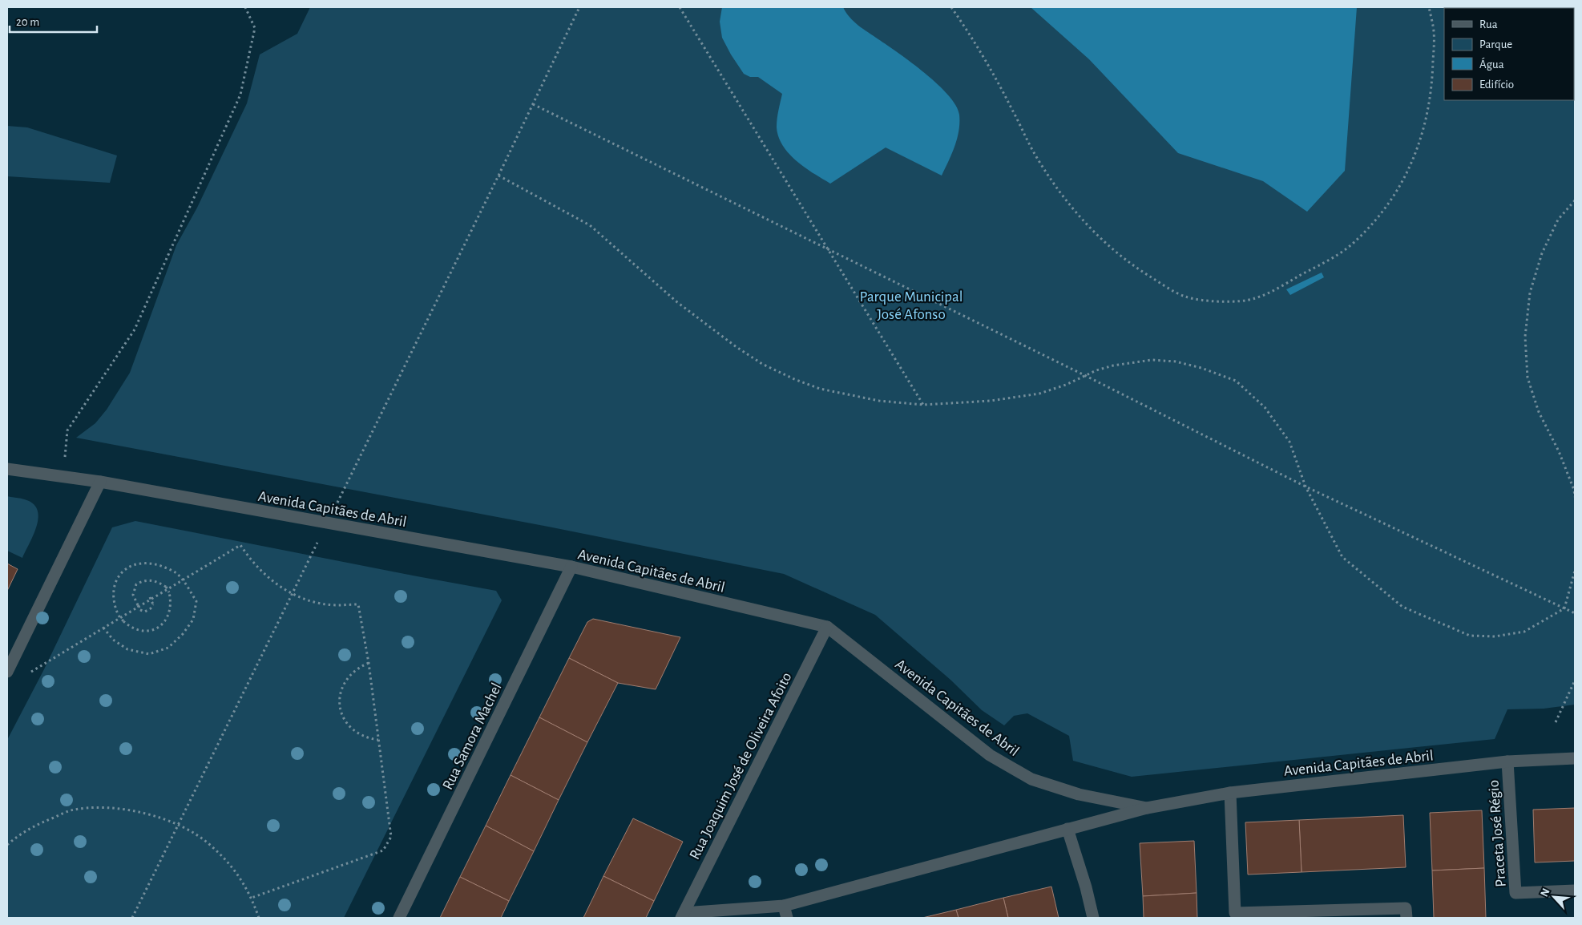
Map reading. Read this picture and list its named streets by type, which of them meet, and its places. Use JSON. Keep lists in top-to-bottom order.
{
  "streets": {
    "street": [
      "Avenida Capitães de Abril",
      "Rua Samora Machel",
      "Rua Joaquim José de Oliveira Afoito",
      "Praceta José Régio"
    ]
  },
  "crossings": [
    ["Avenida Capitães de Abril", "Rua Samora Machel"],
    ["Avenida Capitães de Abril", "Rua Joaquim José de Oliveira Afoito"],
    ["Avenida Capitães de Abril", "Praceta José Régio"]
  ],
  "parks": ["Parque Municipal José Afonso"],
  "legend": [
    "Rua",
    "Parque",
    "Água",
    "Edifício"
  ],
  "scale_bar": "20 m",
  "north": "top left"
}
